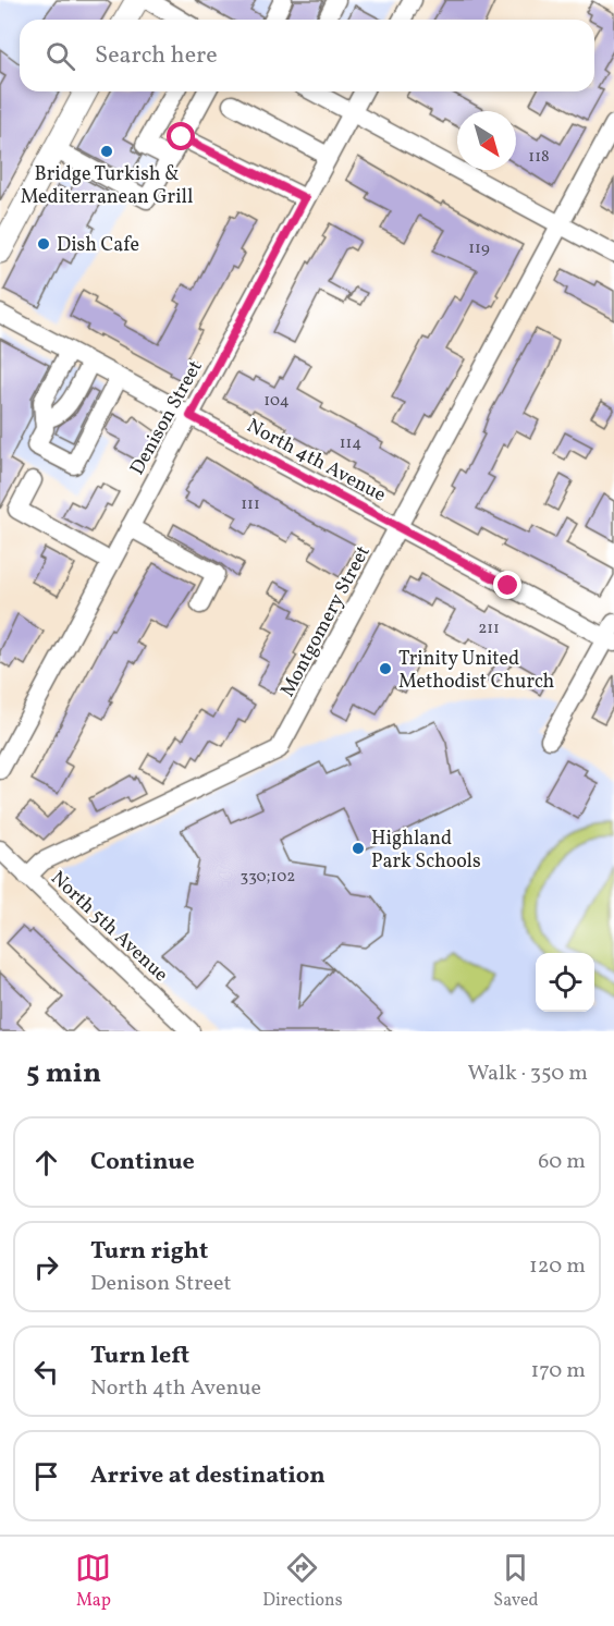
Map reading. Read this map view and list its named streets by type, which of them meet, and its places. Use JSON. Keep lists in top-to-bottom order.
{
  "streets": {
    "street": [
      "Denison Street",
      "North 4th Avenue",
      "Montgomery Street",
      "North 5th Avenue"
    ]
  },
  "crossings": [
    ["Denison Street", "North 4th Avenue"],
    ["North 4th Avenue", "Montgomery Street"],
    ["Montgomery Street", "North 5th Avenue"]
  ],
  "places": [
    "Bridge Turkish & Mediterranean Grill",
    "Dish Cafe",
    "Trinity United Methodist Church",
    "Highland Park Schools"
  ],
  "house_numbers": [
    "118",
    "119",
    "104",
    "114",
    "111",
    "211",
    "330;102"
  ],
  "north": "bottom right",
  "page": {
    "search": "Search here",
    "heading": ["5 min", "Walk · 350 m"],
    "list": [
      ["Continue", "60 m"],
      ["Turn right", "Denison Street", "120 m"],
      ["Turn left", "North 4th Avenue", "170 m"],
      "Arrive at destination"
    ],
    "nav": ["Map", "Directions", "Saved"]
  }
}
